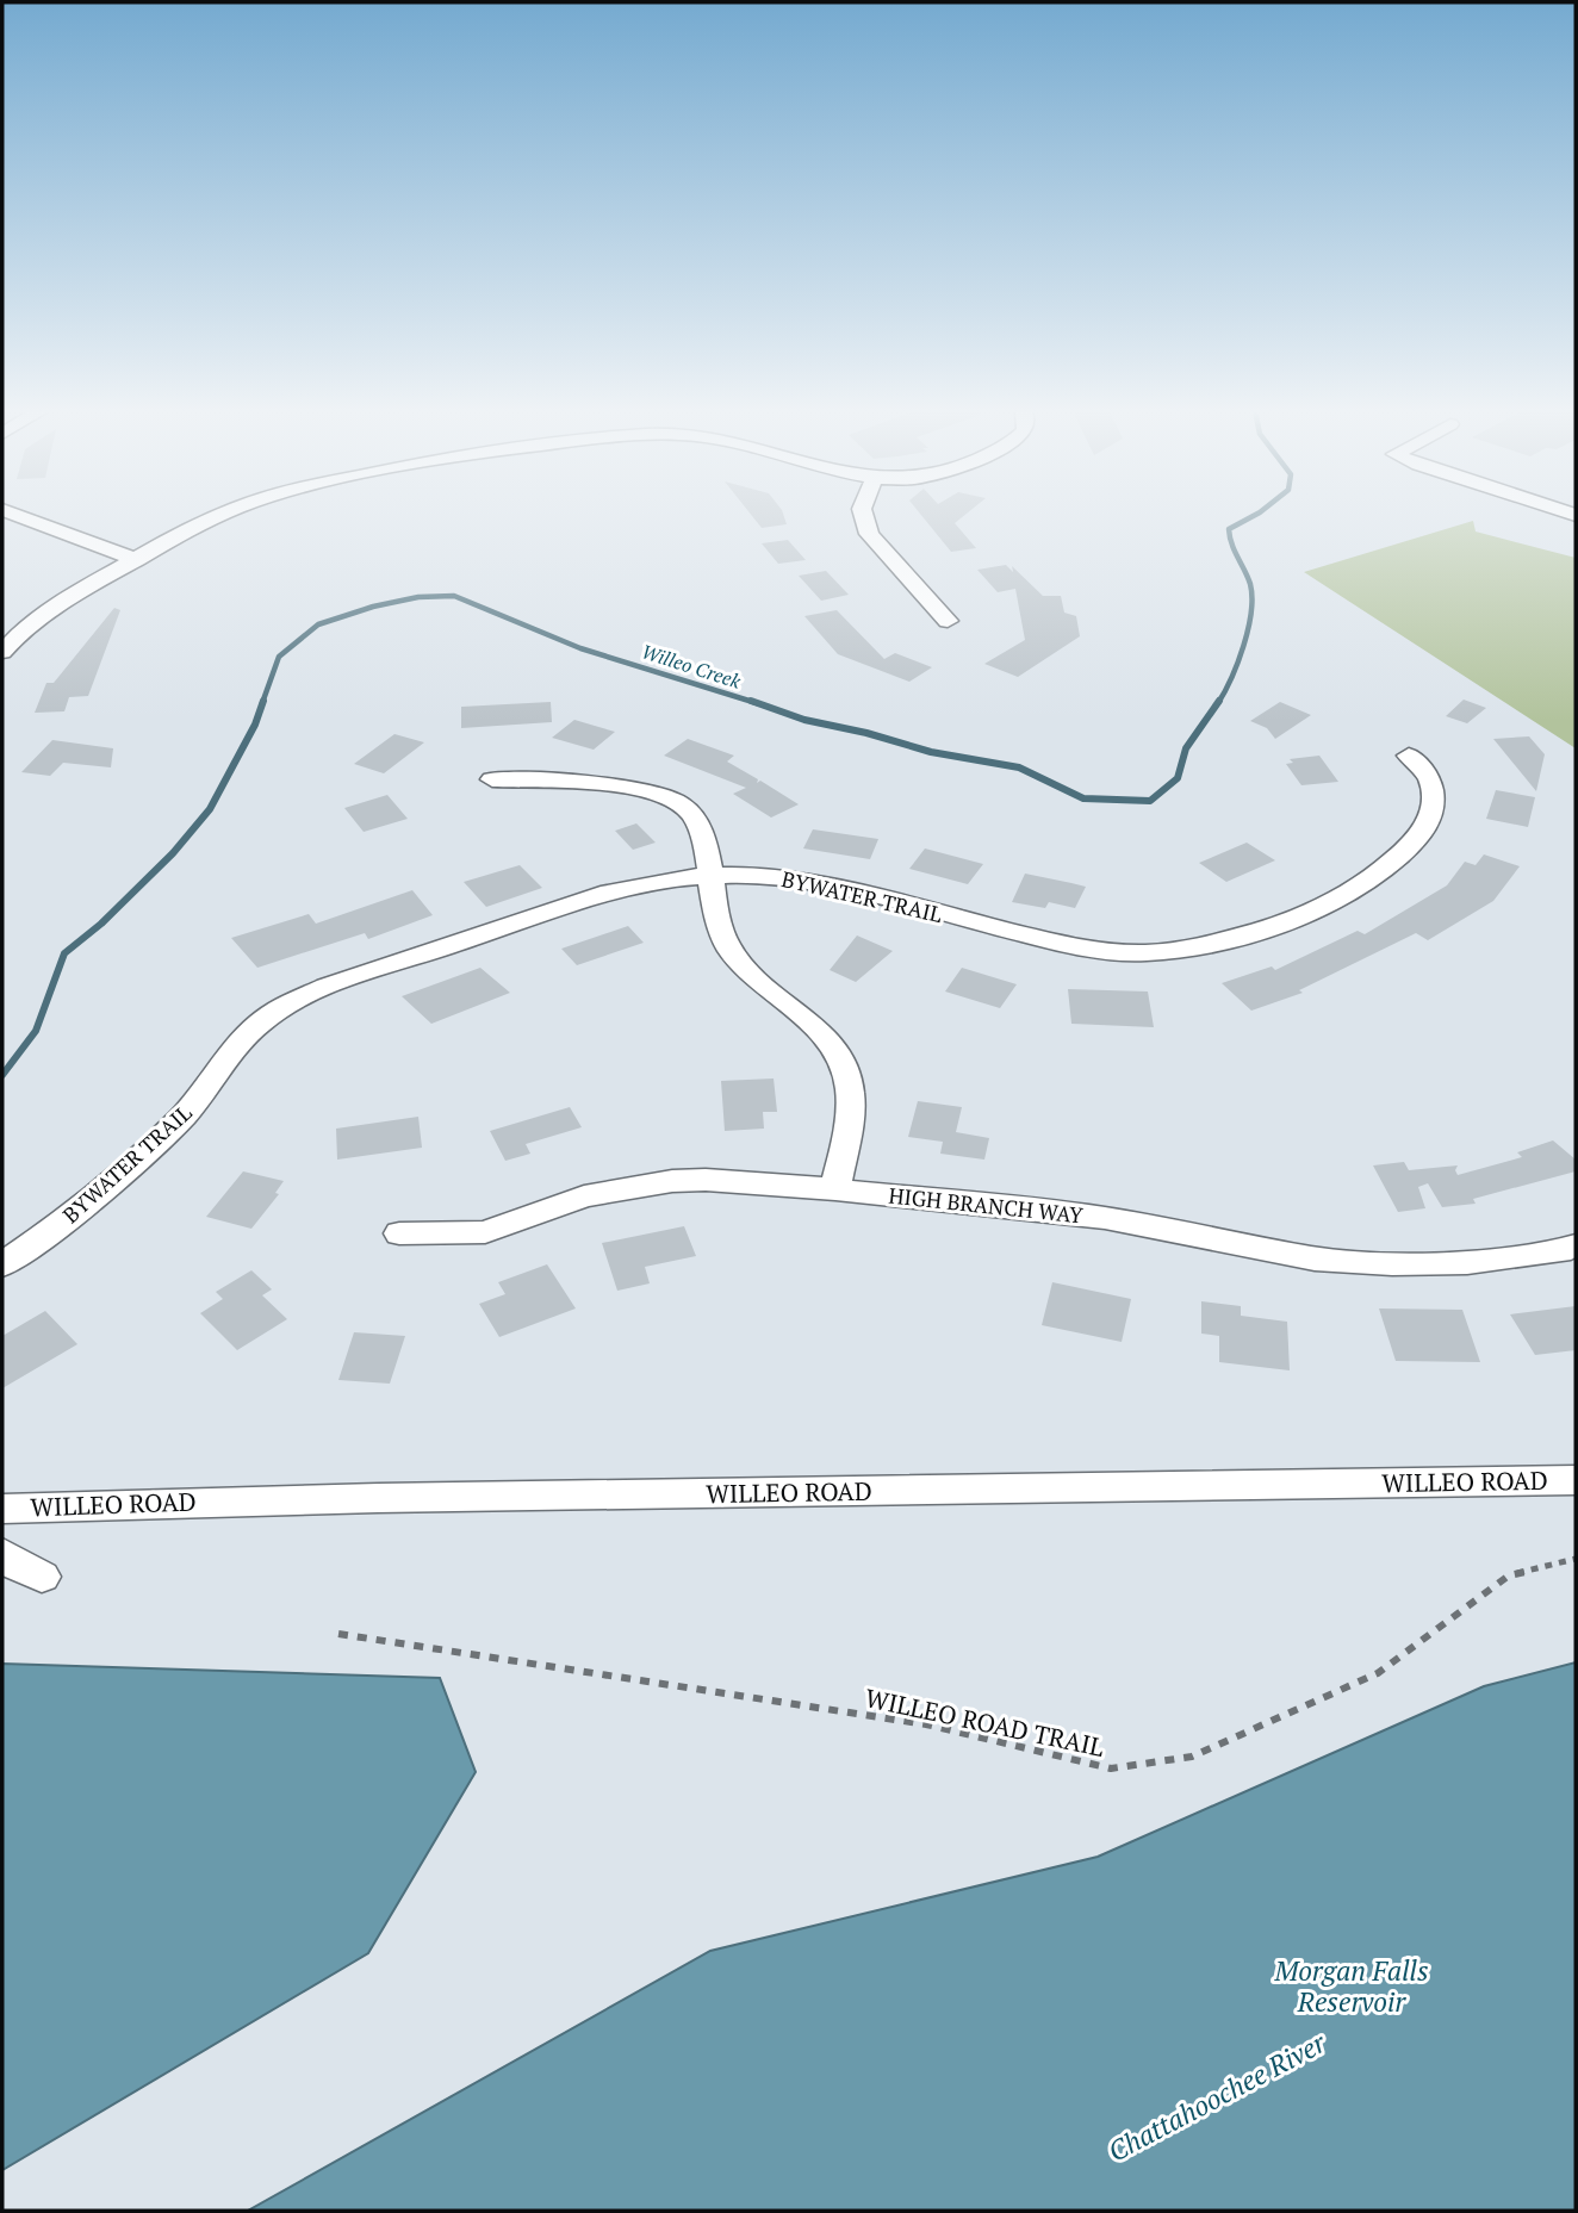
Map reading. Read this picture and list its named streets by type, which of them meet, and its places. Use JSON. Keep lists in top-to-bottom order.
{
  "streets": {
    "street": ["BYWATER TRAIL", "HIGH BRANCH WAY", "WILLEO ROAD"],
    "path": ["WILLEO ROAD TRAIL"]
  },
  "water": ["Willeo Creek", "Morgan Falls Reservoir", "Chattahoochee River"]
}
